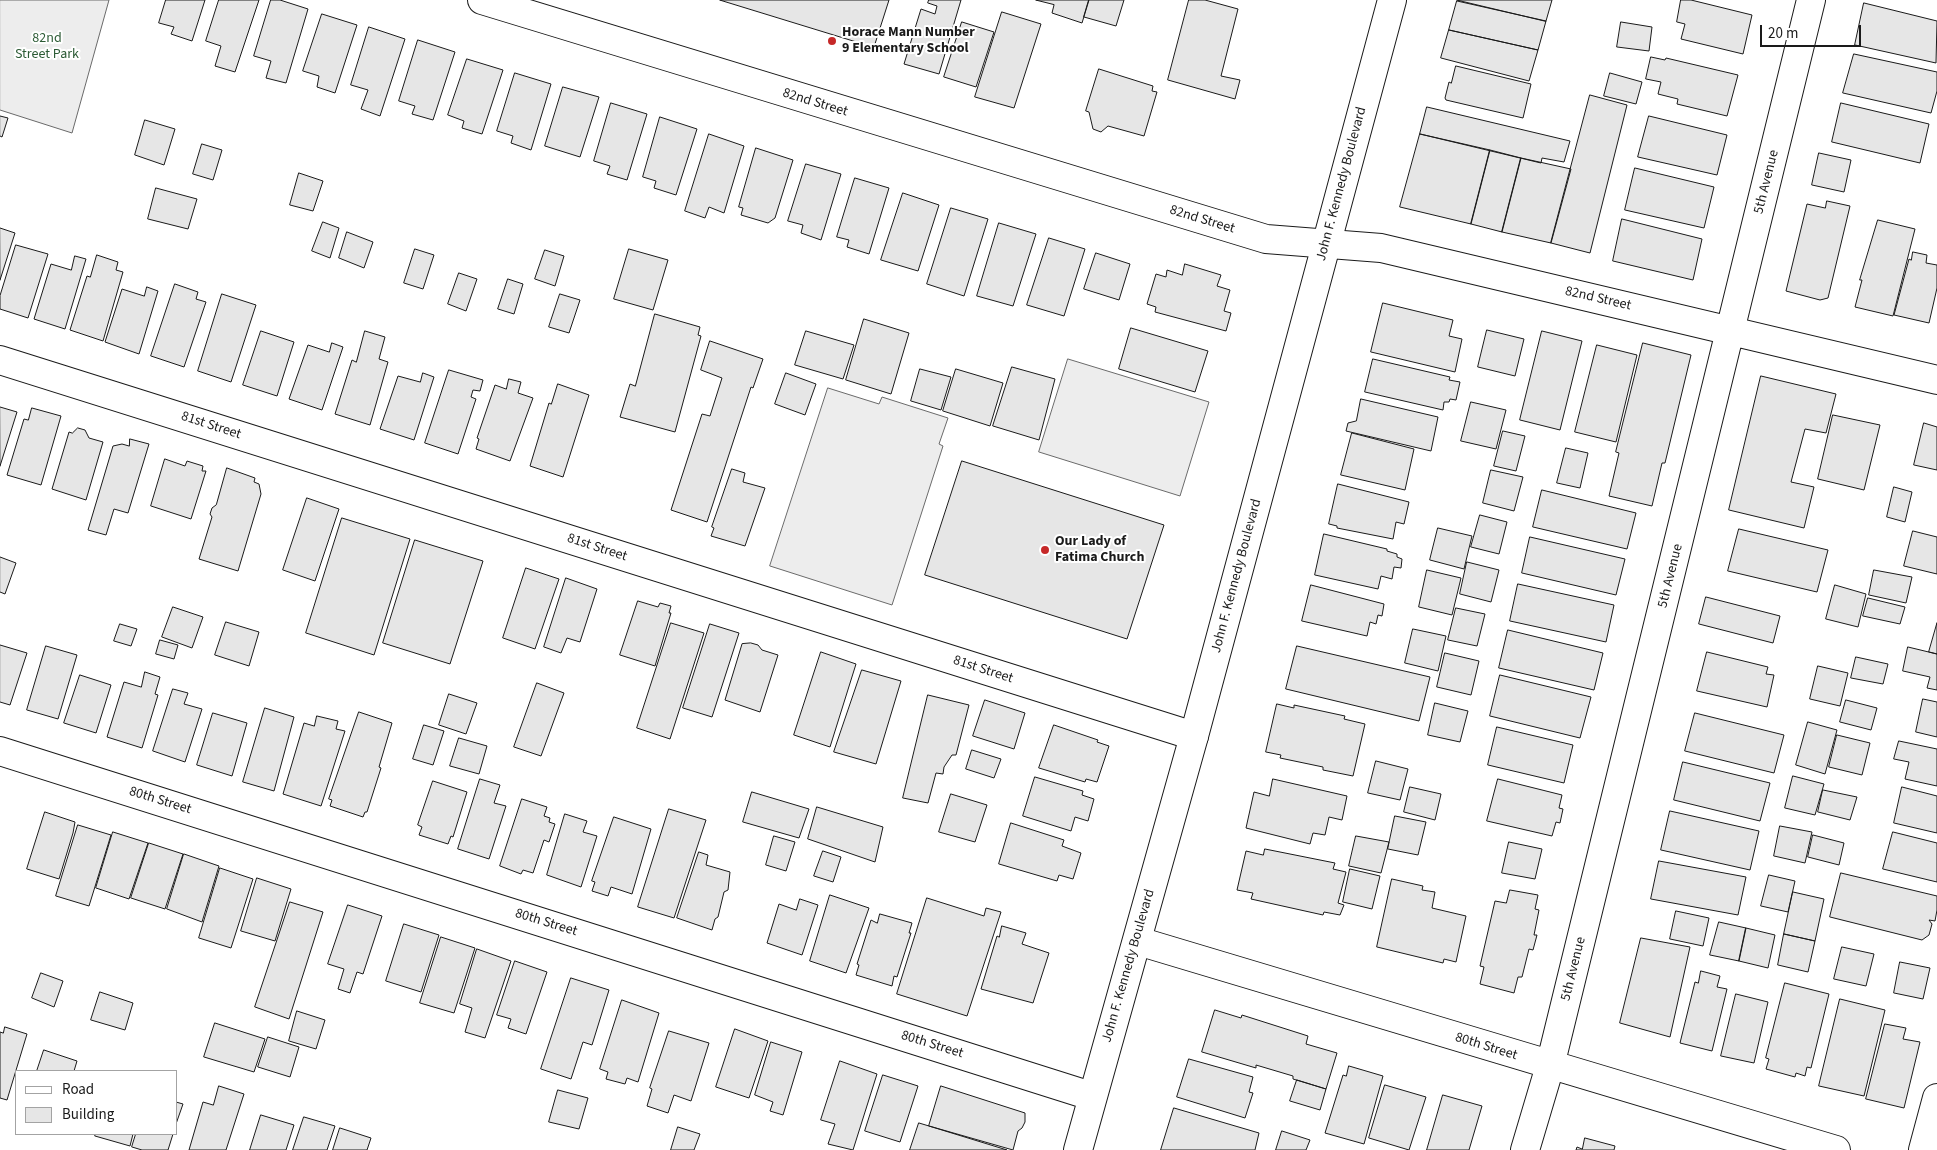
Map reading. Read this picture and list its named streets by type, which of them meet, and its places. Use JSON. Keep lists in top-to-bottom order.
{
  "streets": {
    "street": [
      "82nd Street",
      "5th Avenue",
      "John F. Kennedy Boulevard",
      "81st Street",
      "80th Street"
    ]
  },
  "crossings": [
    ["82nd Street", "5th Avenue"],
    ["82nd Street", "John F. Kennedy Boulevard"],
    ["5th Avenue", "80th Street"],
    ["John F. Kennedy Boulevard", "81st Street"],
    ["John F. Kennedy Boulevard", "80th Street"]
  ],
  "parks": ["82nd Street Park"],
  "places": ["Horace Mann Number 9 Elementary School", "Our Lady of Fatima Church"],
  "legend": ["Road", "Building"],
  "scale_bar": "20 m"
}
